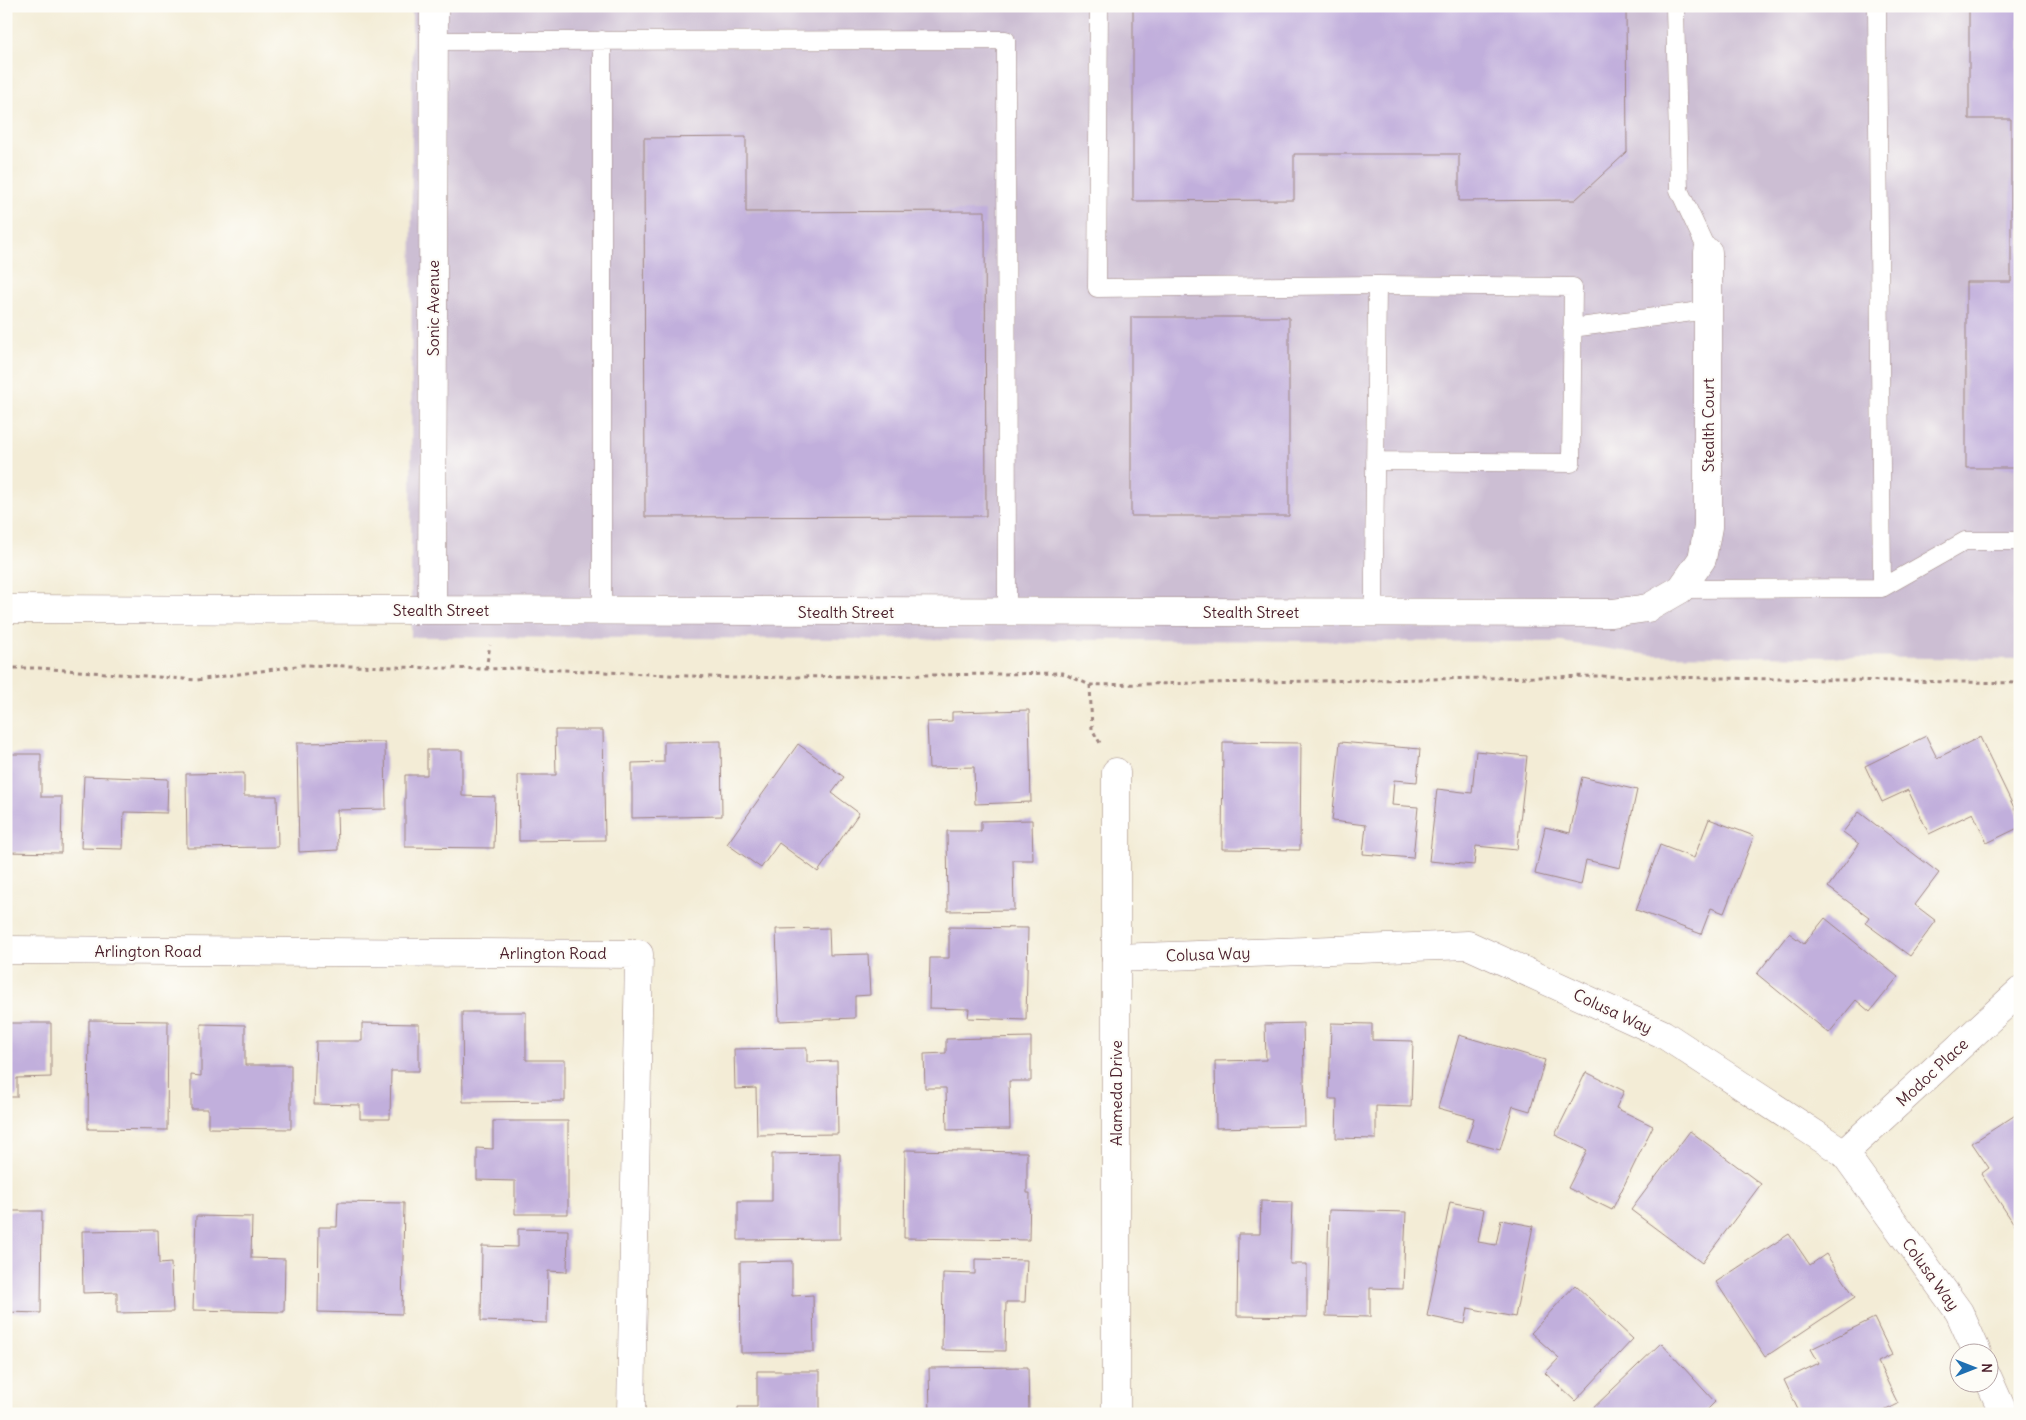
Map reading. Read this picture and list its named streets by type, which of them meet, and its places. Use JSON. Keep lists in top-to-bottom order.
{
  "streets": {
    "street": [
      "Sonic Avenue",
      "Stealth Court",
      "Stealth Street",
      "Arlington Road",
      "Colusa Way",
      "Modoc Place",
      "Alameda Drive"
    ]
  },
  "crossings": [
    ["Sonic Avenue", "Stealth Street"],
    ["Stealth Court", "Stealth Street"],
    ["Colusa Way", "Modoc Place"],
    ["Colusa Way", "Alameda Drive"]
  ],
  "north": "right"
}
